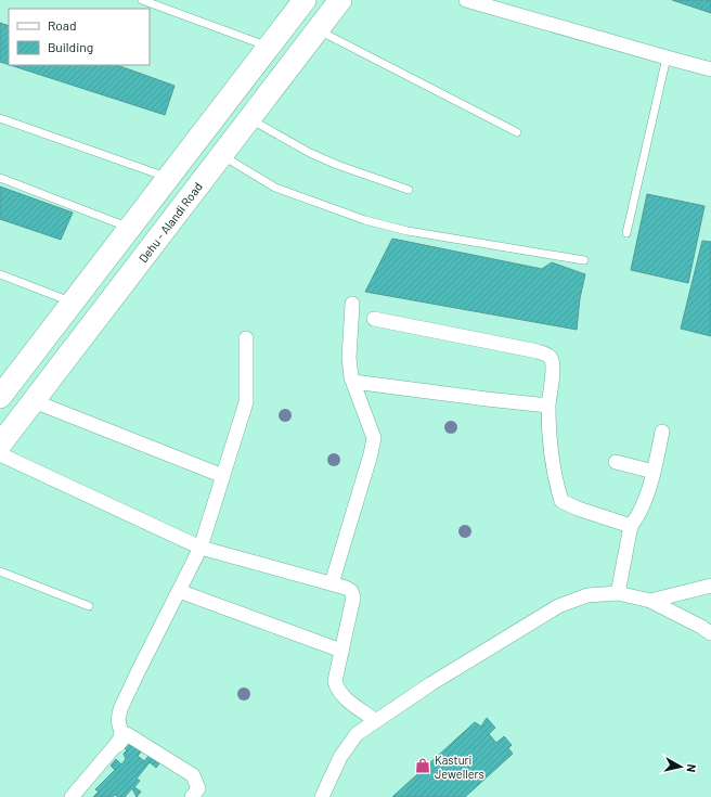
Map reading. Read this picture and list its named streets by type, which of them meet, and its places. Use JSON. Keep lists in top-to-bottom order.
{
  "streets": {
    "main road": ["Dehu - Alandi Road"]
  },
  "places": {
    "shop": ["Kasturi Jewellers"]
  },
  "legend": ["Road", "Building"],
  "north": "right"
}
